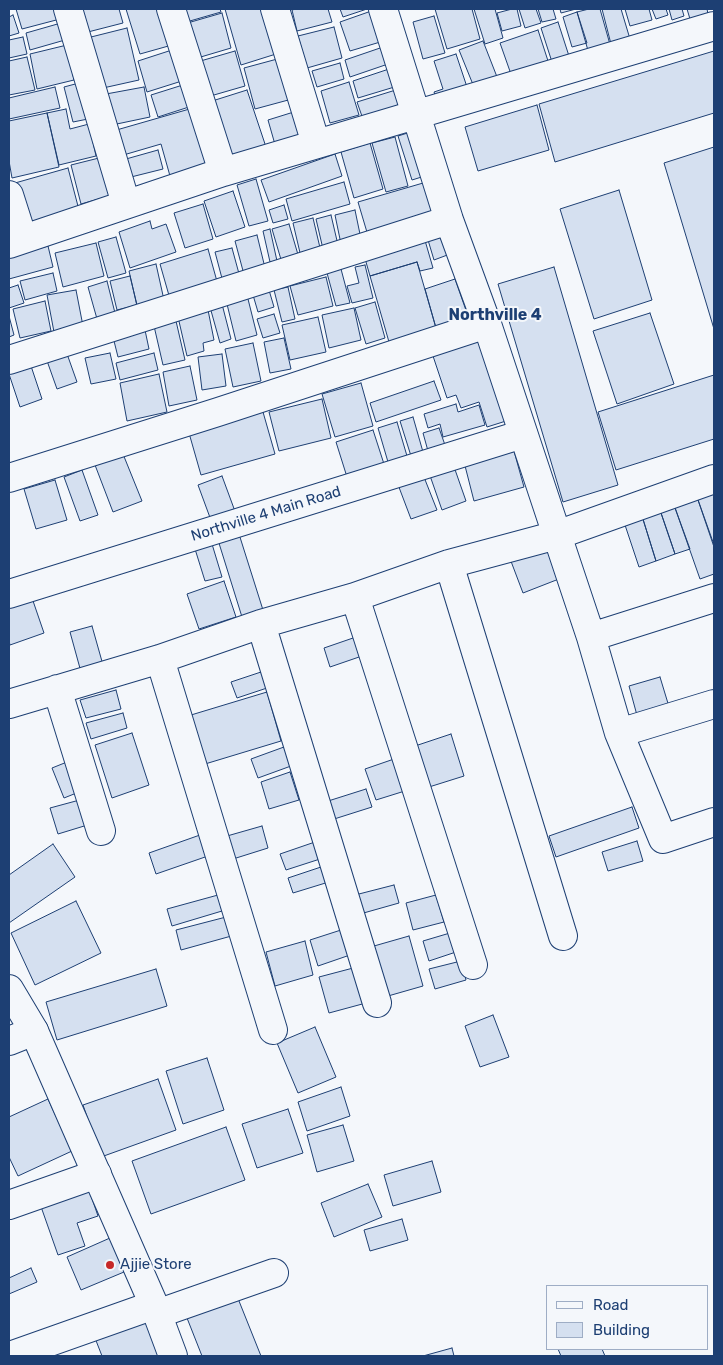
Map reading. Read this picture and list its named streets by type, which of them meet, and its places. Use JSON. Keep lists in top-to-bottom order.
{
  "streets": {
    "street": ["Northville 4 Main Road"]
  },
  "districts": ["Northville 4"],
  "places": ["Ajjie Store"],
  "legend": ["Road", "Building"]
}
